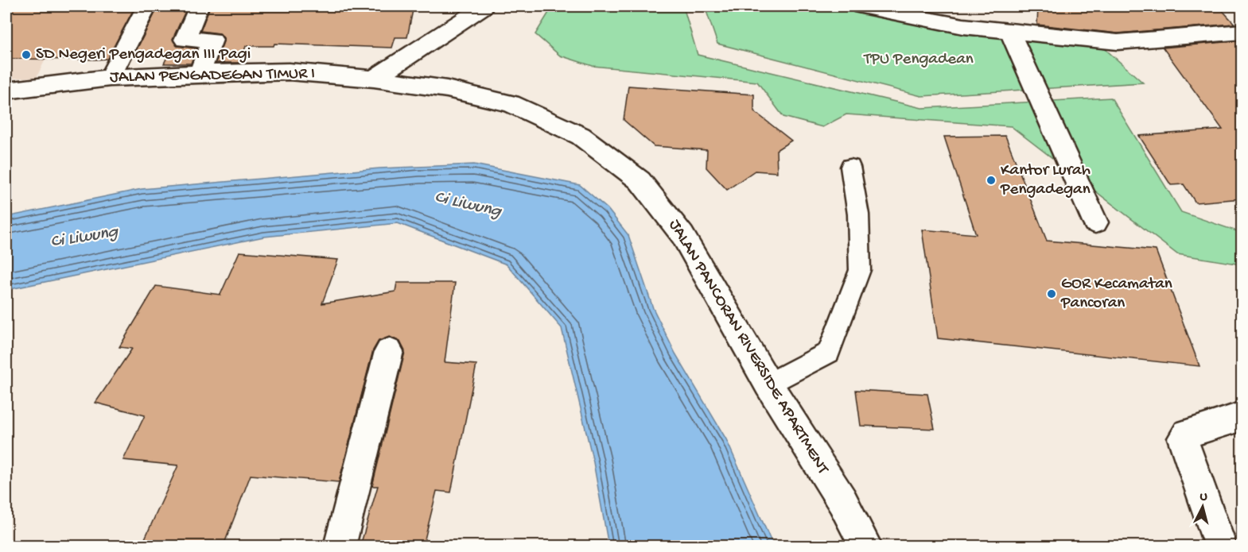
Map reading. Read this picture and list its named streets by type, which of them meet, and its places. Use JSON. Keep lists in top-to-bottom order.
{
  "streets": {
    "street": ["JALAN PENGADEGAN TIMUR I", "JALAN PANCORAN RIVERSIDE APARTMENT"]
  },
  "crossings": [
    ["JALAN PENGADEGAN TIMUR I", "JALAN PANCORAN RIVERSIDE APARTMENT"]
  ],
  "water": ["Ci Liwung"],
  "parks": ["TPU Pengadean"],
  "places": ["SD Negeri Pengadegan III Pagi", "Kantor Lurah Pengadegan", "GOR Kecamatan Pancoran"],
  "north": "top"
}
